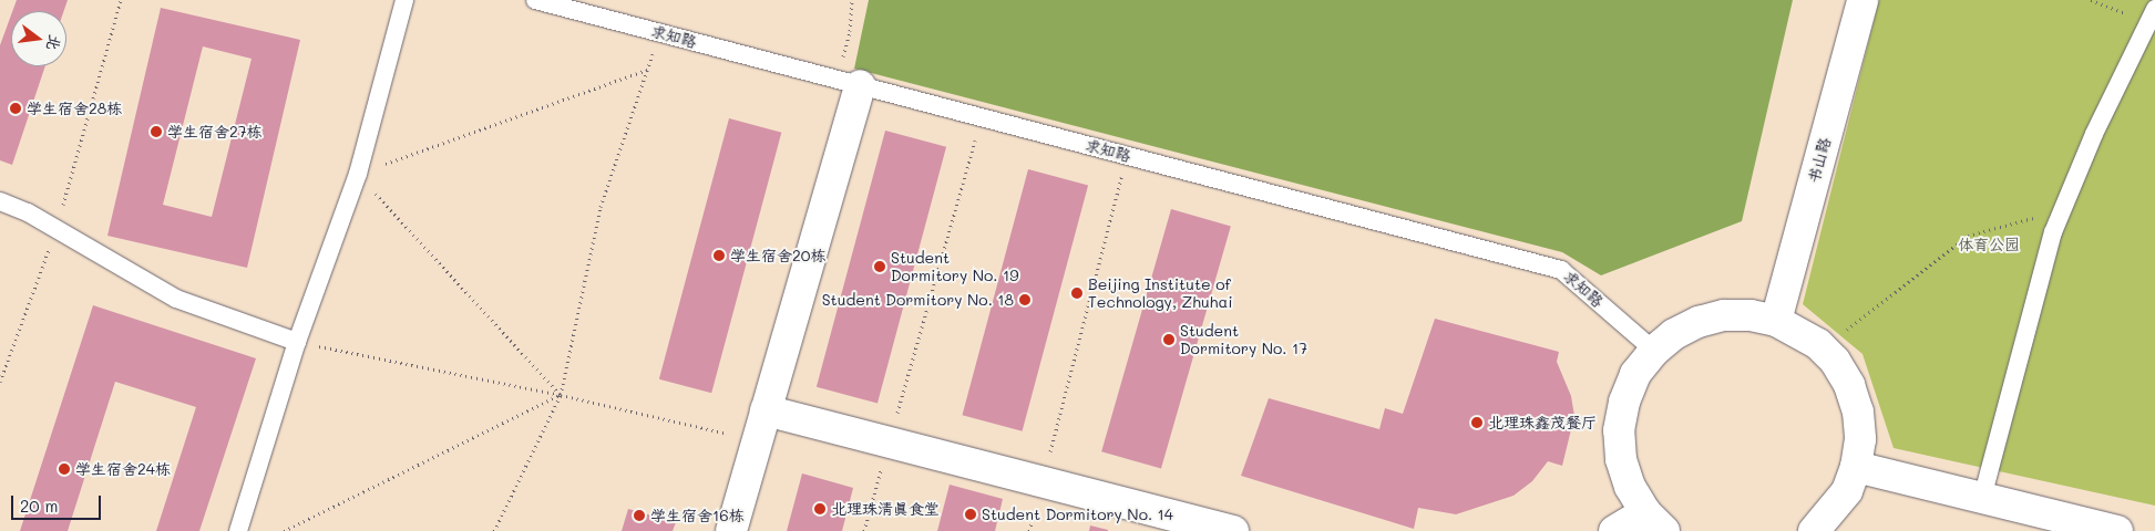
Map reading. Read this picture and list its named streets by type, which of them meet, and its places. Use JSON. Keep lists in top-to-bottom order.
{
  "streets": {
    "street": ["书山路"],
    "lane": ["求知路"]
  },
  "parks": ["体育公园"],
  "places": [
    "学生宿舍28栋",
    "学生宿舍27栋",
    "学生宿舍20栋",
    "Student Dormitory No. 19",
    "Beijing Institute of Technology, Zhuhai",
    "Student Dormitory No. 18",
    "Student Dormitory No. 17",
    "北理珠鑫茂餐厅",
    "学生宿舍24栋",
    "北理珠清真食堂",
    "Student Dormitory No. 14",
    "学生宿舍16栋"
  ],
  "scale_bar": "20 m",
  "north": "right"
}
